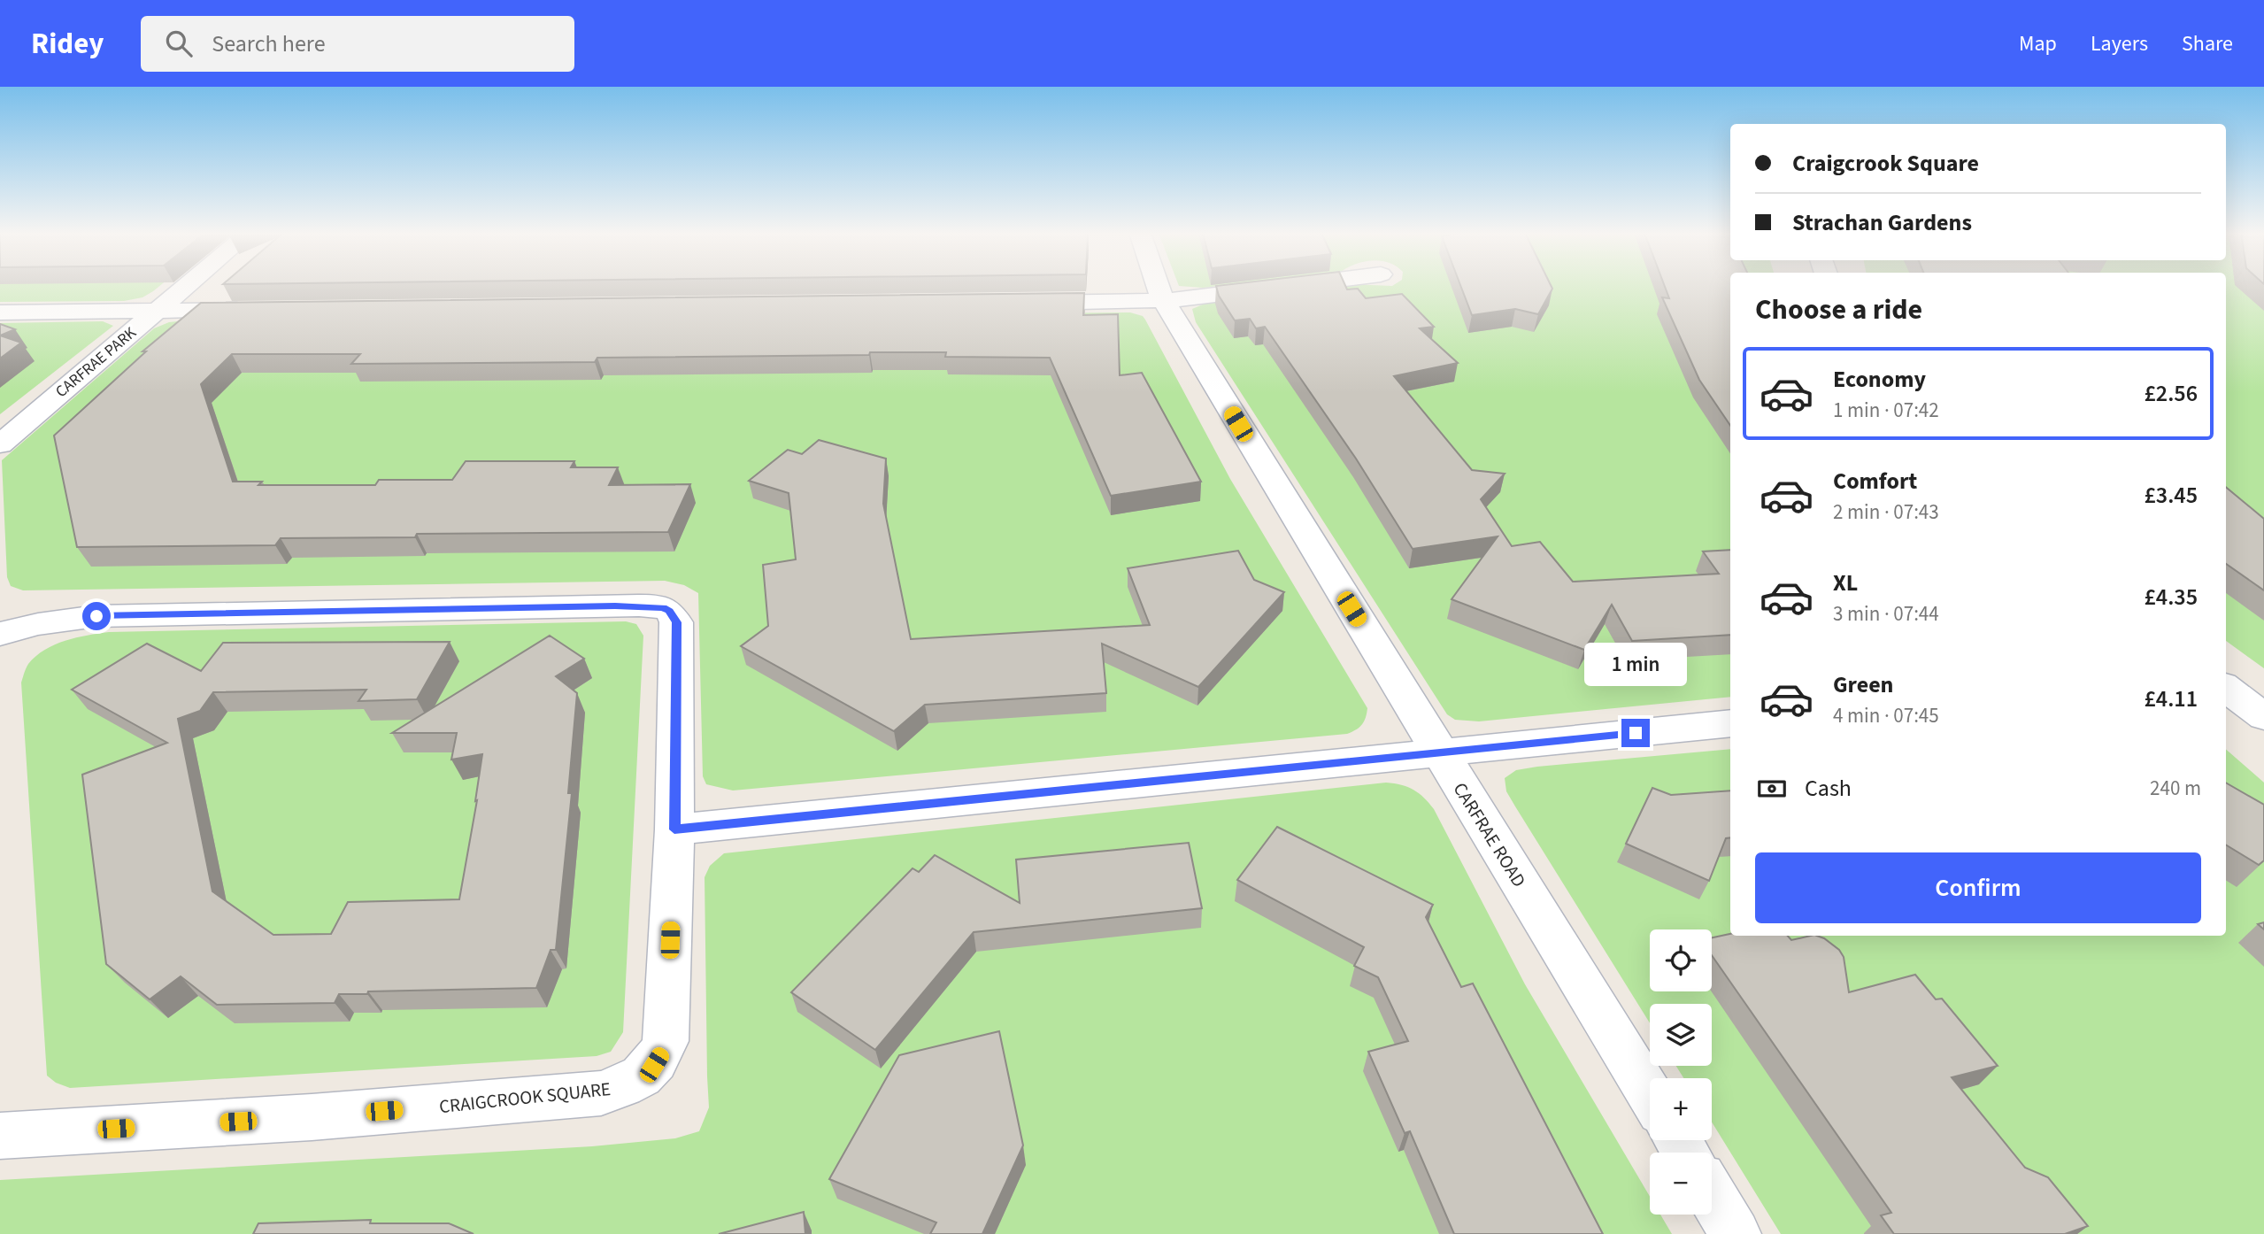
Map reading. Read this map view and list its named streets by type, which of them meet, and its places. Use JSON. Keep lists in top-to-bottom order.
{
  "streets": {
    "street": ["CARFRAE PARK", "CARFRAE ROAD", "CRAIGCROOK SQUARE"]
  },
  "page": {
    "header": "Ridey",
    "search": "Search here",
    "nav": ["Map", "Layers", "Share"],
    "banner": ["Craigcrook Square", "Strachan Gardens"],
    "heading": "Choose a ride",
    "list": [
      {
        "name": "Economy",
        "note": "1 min · 07:42",
        "value": "£2.56"
      },
      {
        "name": "Comfort",
        "note": "2 min · 07:43",
        "value": "£3.45"
      },
      {
        "name": "XL",
        "note": "3 min · 07:44",
        "value": "£4.35"
      },
      {
        "name": "Green",
        "note": "4 min · 07:45",
        "value": "£4.11"
      }
    ],
    "bubble": "1 min",
    "pay": ["Cash", "240 m"],
    "buttons": "Confirm",
    "map_buttons": ["+", "−"]
  }
}
